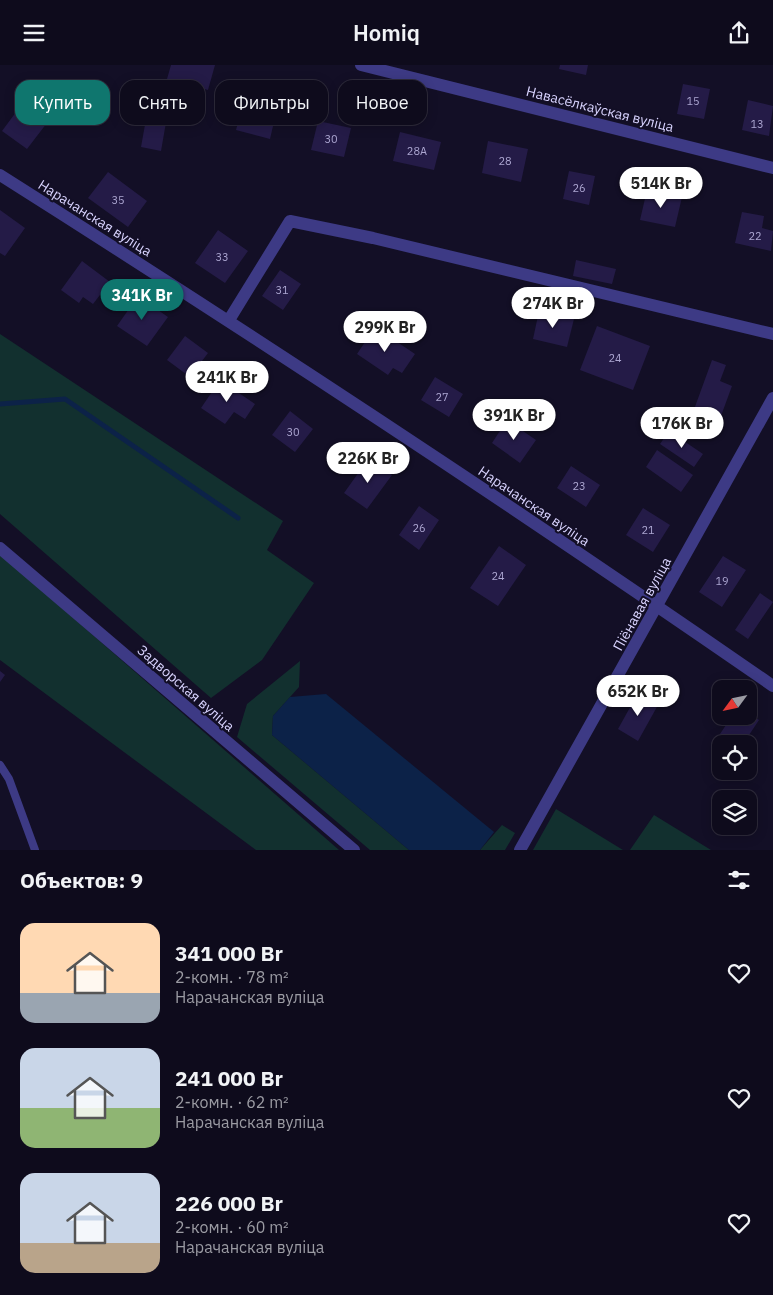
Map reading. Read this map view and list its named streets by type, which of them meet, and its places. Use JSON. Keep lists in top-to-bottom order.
{
  "streets": {
    "street": [
      "Навасёлкаўская вуліца",
      "Нарачанская вуліца",
      "Піёнавая вуліца",
      "Задворская вуліца"
    ]
  },
  "crossings": [
    ["Нарачанская вуліца", "Піёнавая вуліца"]
  ],
  "house_numbers": [
    "15",
    "13",
    "30",
    "28А",
    "28",
    "26",
    "35",
    "22",
    "33",
    "31",
    "24",
    "27",
    "30",
    "23",
    "26",
    "21",
    "24",
    "19"
  ],
  "north": "bottom left",
  "page": {
    "header": "Homiq",
    "chip": [
      "Купить",
      "Снять",
      "Фильтры",
      "Новое"
    ],
    "price": [
      "514K Br",
      "341K Br",
      "274K Br",
      "299K Br",
      "241K Br",
      "391K Br",
      "176K Br",
      "226K Br",
      "652K Br"
    ],
    "heading": "Объектов: 9",
    "list": [
      {
        "name": "341 000 Br",
        "note": "2-комн. · 78 m² · Нарачанская вуліца"
      },
      {
        "name": "241 000 Br",
        "note": "2-комн. · 62 m² · Нарачанская вуліца"
      },
      {
        "name": "226 000 Br",
        "note": "2-комн. · 60 m² · Нарачанская вуліца"
      }
    ]
  }
}
